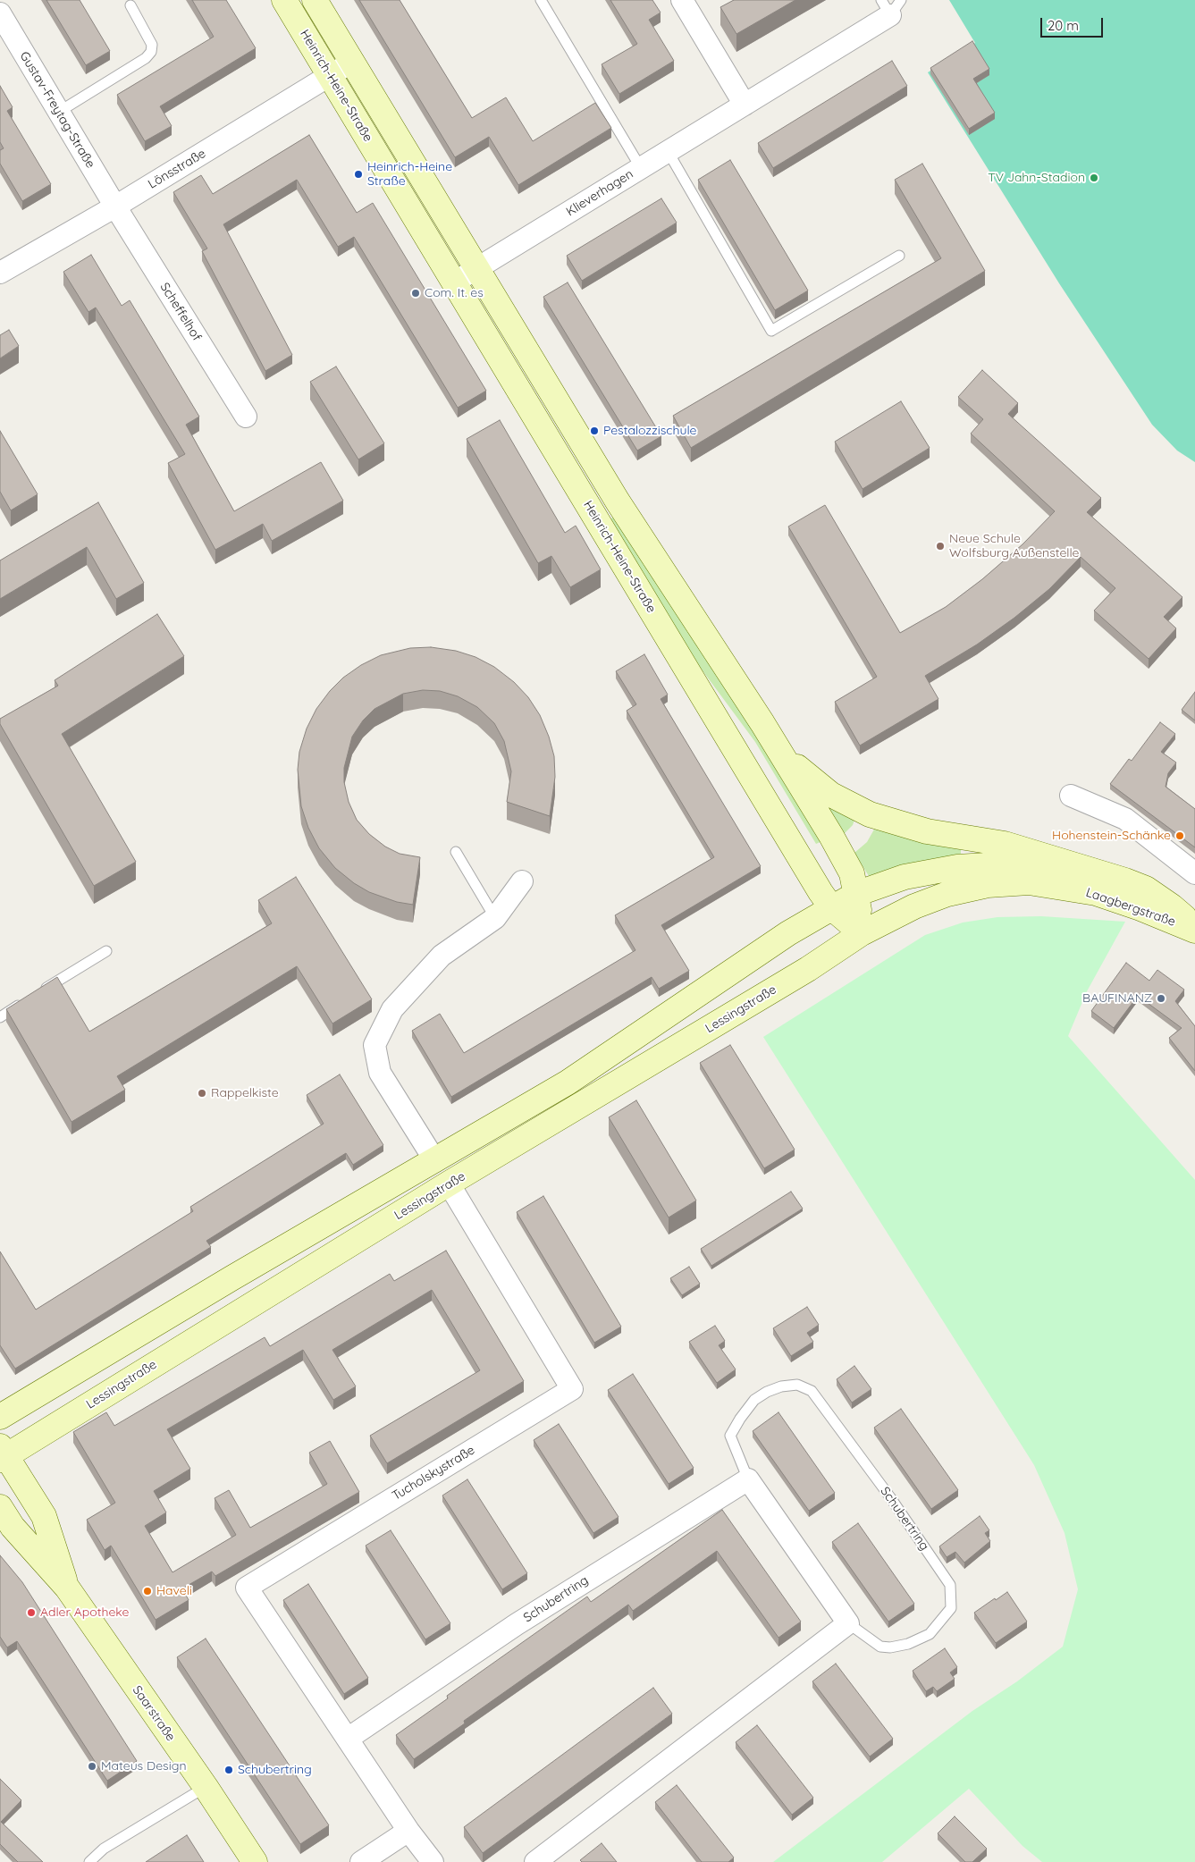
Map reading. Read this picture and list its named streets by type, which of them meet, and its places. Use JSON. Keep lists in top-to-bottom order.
{
  "streets": {
    "street": [
      "Heinrich-Heine-Straße",
      "Gustav-Freytag-Straße",
      "Lönsstraße",
      "Klieverhagen",
      "Scheffelhof",
      "Laagbergstraße",
      "Lessingstraße",
      "Tucholskystraße",
      "Schubertring",
      "Saarstraße"
    ]
  },
  "crossings": [
    ["Heinrich-Heine-Straße", "Lönsstraße"],
    ["Heinrich-Heine-Straße", "Klieverhagen"],
    ["Heinrich-Heine-Straße", "Laagbergstraße"],
    ["Heinrich-Heine-Straße", "Lessingstraße"],
    ["Gustav-Freytag-Straße", "Lönsstraße"],
    ["Gustav-Freytag-Straße", "Scheffelhof"],
    ["Lönsstraße", "Scheffelhof"],
    ["Laagbergstraße", "Lessingstraße"],
    ["Lessingstraße", "Tucholskystraße"],
    ["Lessingstraße", "Saarstraße"],
    ["Tucholskystraße", "Schubertring"]
  ],
  "places": [
    "Heinrich-Heine Straße",
    "TV Jahn-Stadion",
    "Com. It. es",
    "Pestalozzischule",
    "Neue Schule Wolfsburg Außenstelle",
    "Hohenstein-Schänke",
    "BAUFINANZ",
    "Rappelkiste",
    "Haveli",
    "Adler Apotheke",
    "Mateus Design",
    "Schubertring"
  ],
  "scale_bar": "20 m"
}
